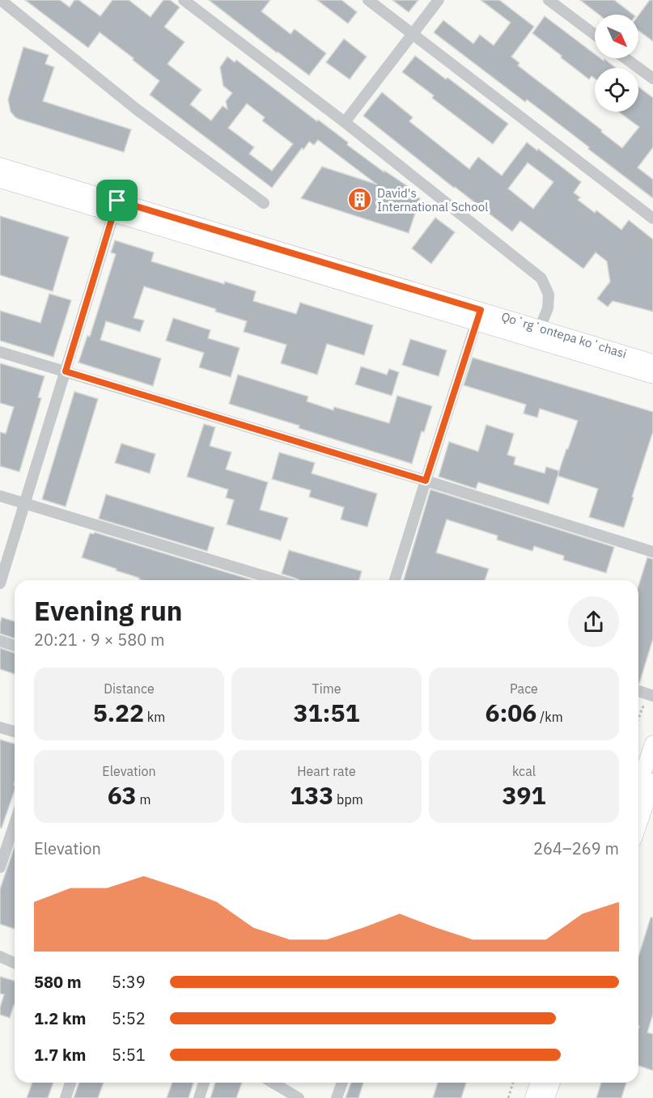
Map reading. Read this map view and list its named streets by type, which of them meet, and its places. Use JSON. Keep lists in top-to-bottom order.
{
  "streets": {
    "main road": ["Qoʻrgʻontepa koʻchasi"]
  },
  "places": {
    "building": ["David's International School"]
  },
  "north": "bottom right",
  "page": {
    "heading": ["Evening run", "20:21 · 9 × 580 m"],
    "stats": [
      ["Distance", "5.22 km"],
      ["Time", "31:51"],
      ["Pace", "6:06 /km"],
      ["Elevation", "63 m"],
      ["Heart rate", "133 bpm"],
      ["kcal", "391"]
    ],
    "chart": ["Elevation", "264–269 m"],
    "list": [
      {
        "name": "580 m",
        "note": "5:39"
      },
      {
        "name": "1.2 km",
        "note": "5:52"
      },
      {
        "name": "1.7 km",
        "note": "5:51"
      }
    ]
  }
}
